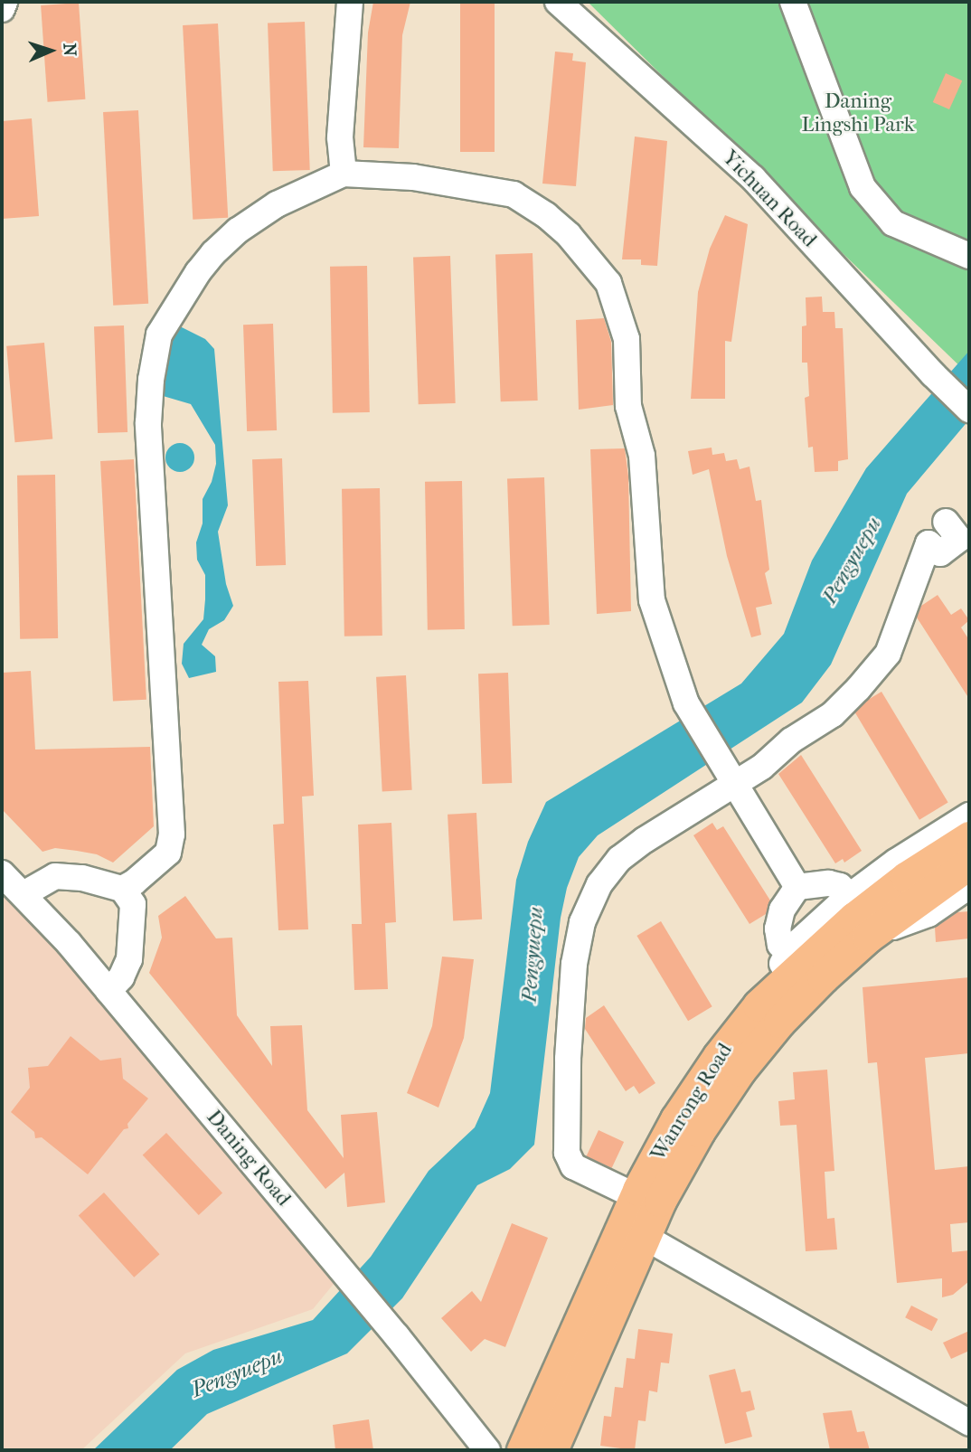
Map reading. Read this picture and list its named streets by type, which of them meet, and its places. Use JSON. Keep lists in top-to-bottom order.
{
  "streets": {
    "main road": ["Wanrong Road"],
    "street": ["Yichuan Road", "Daning Road"]
  },
  "water": ["Pengyuepu"],
  "parks": ["Daning Lingshi Park"],
  "north": "right"
}
